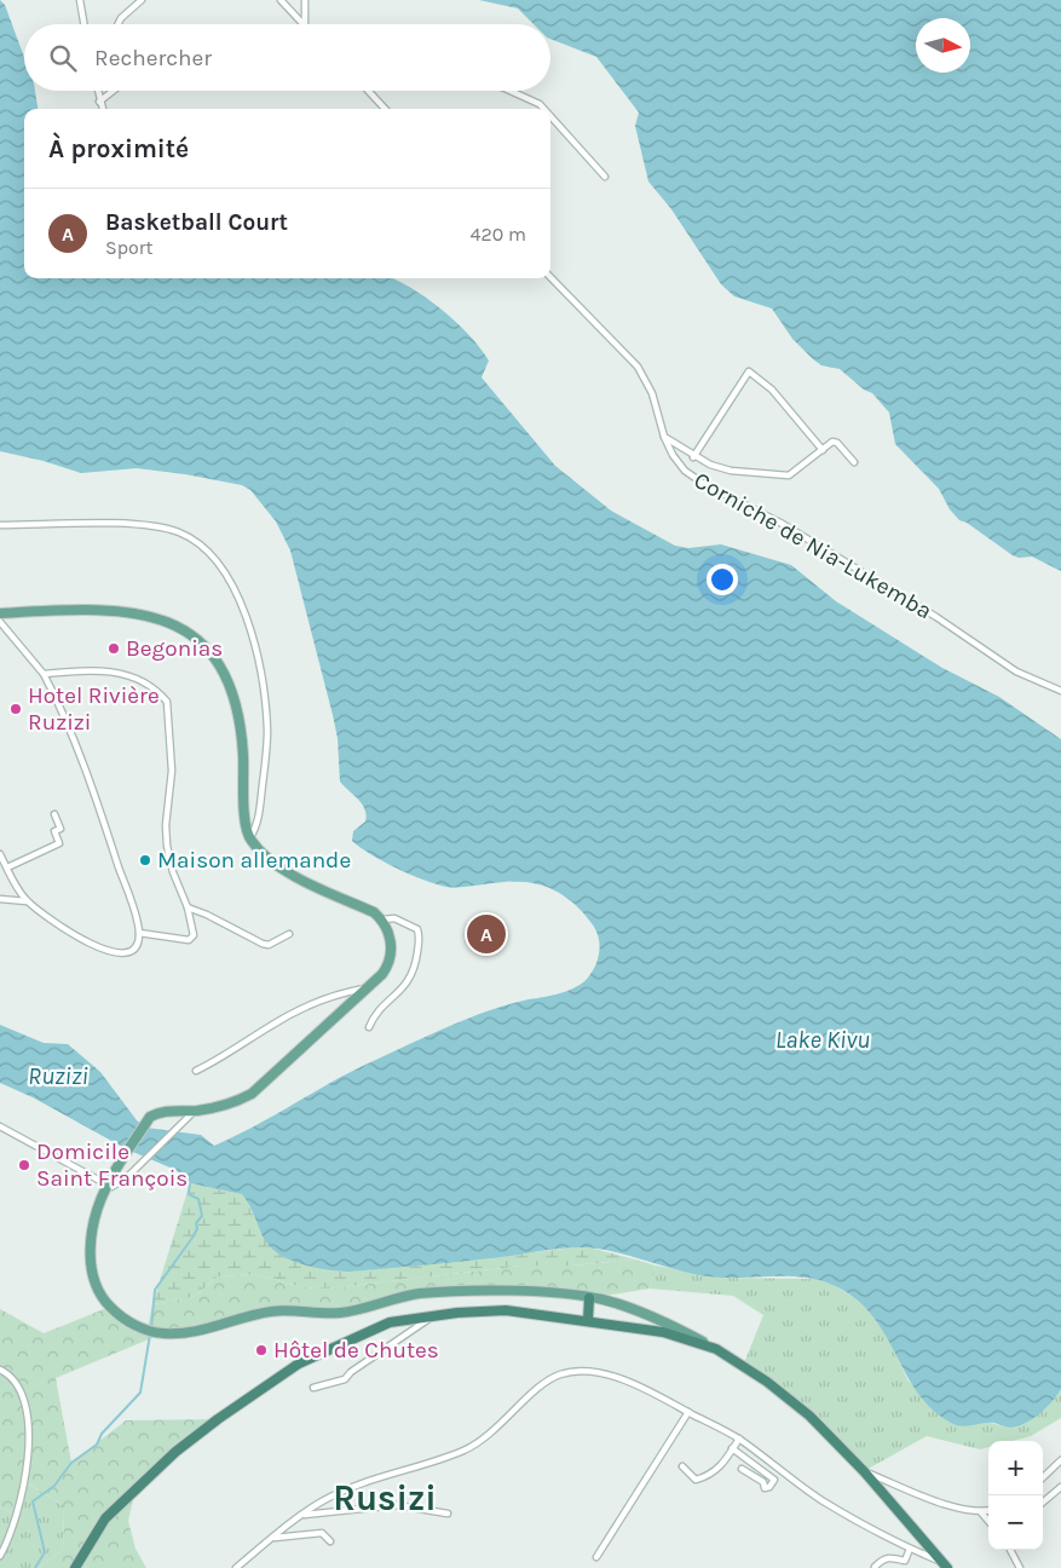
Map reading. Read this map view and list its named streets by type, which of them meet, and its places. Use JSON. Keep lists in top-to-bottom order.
{
  "streets": {
    "street": ["Corniche de Nia-Lukemba"]
  },
  "districts": ["Rusizi"],
  "water": ["Lake Kivu", "Ruzizi"],
  "places": [
    "Begonias",
    "Hotel Rivière Ruzizi",
    "Maison allemande",
    "Domicile Saint François",
    "Hôtel de Chutes"
  ],
  "north": "right",
  "page": {
    "search": "Rechercher",
    "heading": "À proximité",
    "list": [
      {
        "mark": "A",
        "name": "Basketball Court",
        "note": "Sport",
        "value": "420 m"
      }
    ],
    "pins": "A",
    "map_buttons": ["+", "−"]
  }
}
